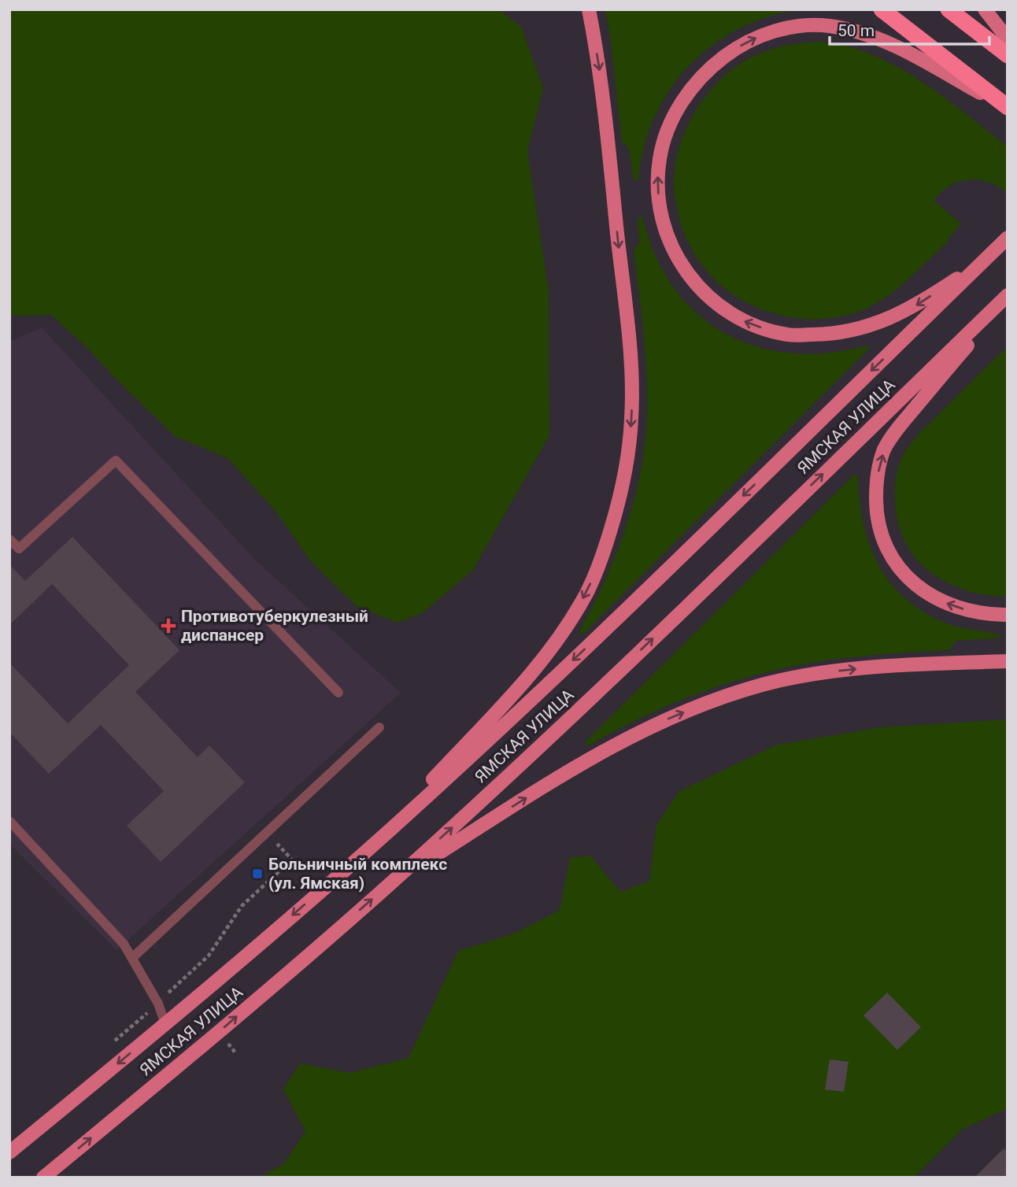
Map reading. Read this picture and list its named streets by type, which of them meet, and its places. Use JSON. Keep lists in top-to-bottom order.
{
  "streets": {
    "main road": ["ЯМСКАЯ УЛИЦА"]
  },
  "places": {
    "health": ["Противотуберкулезный диспансер"],
    "transit": ["Больничный комплекс (ул. Ямская)"]
  },
  "scale_bar": "50 m"
}
